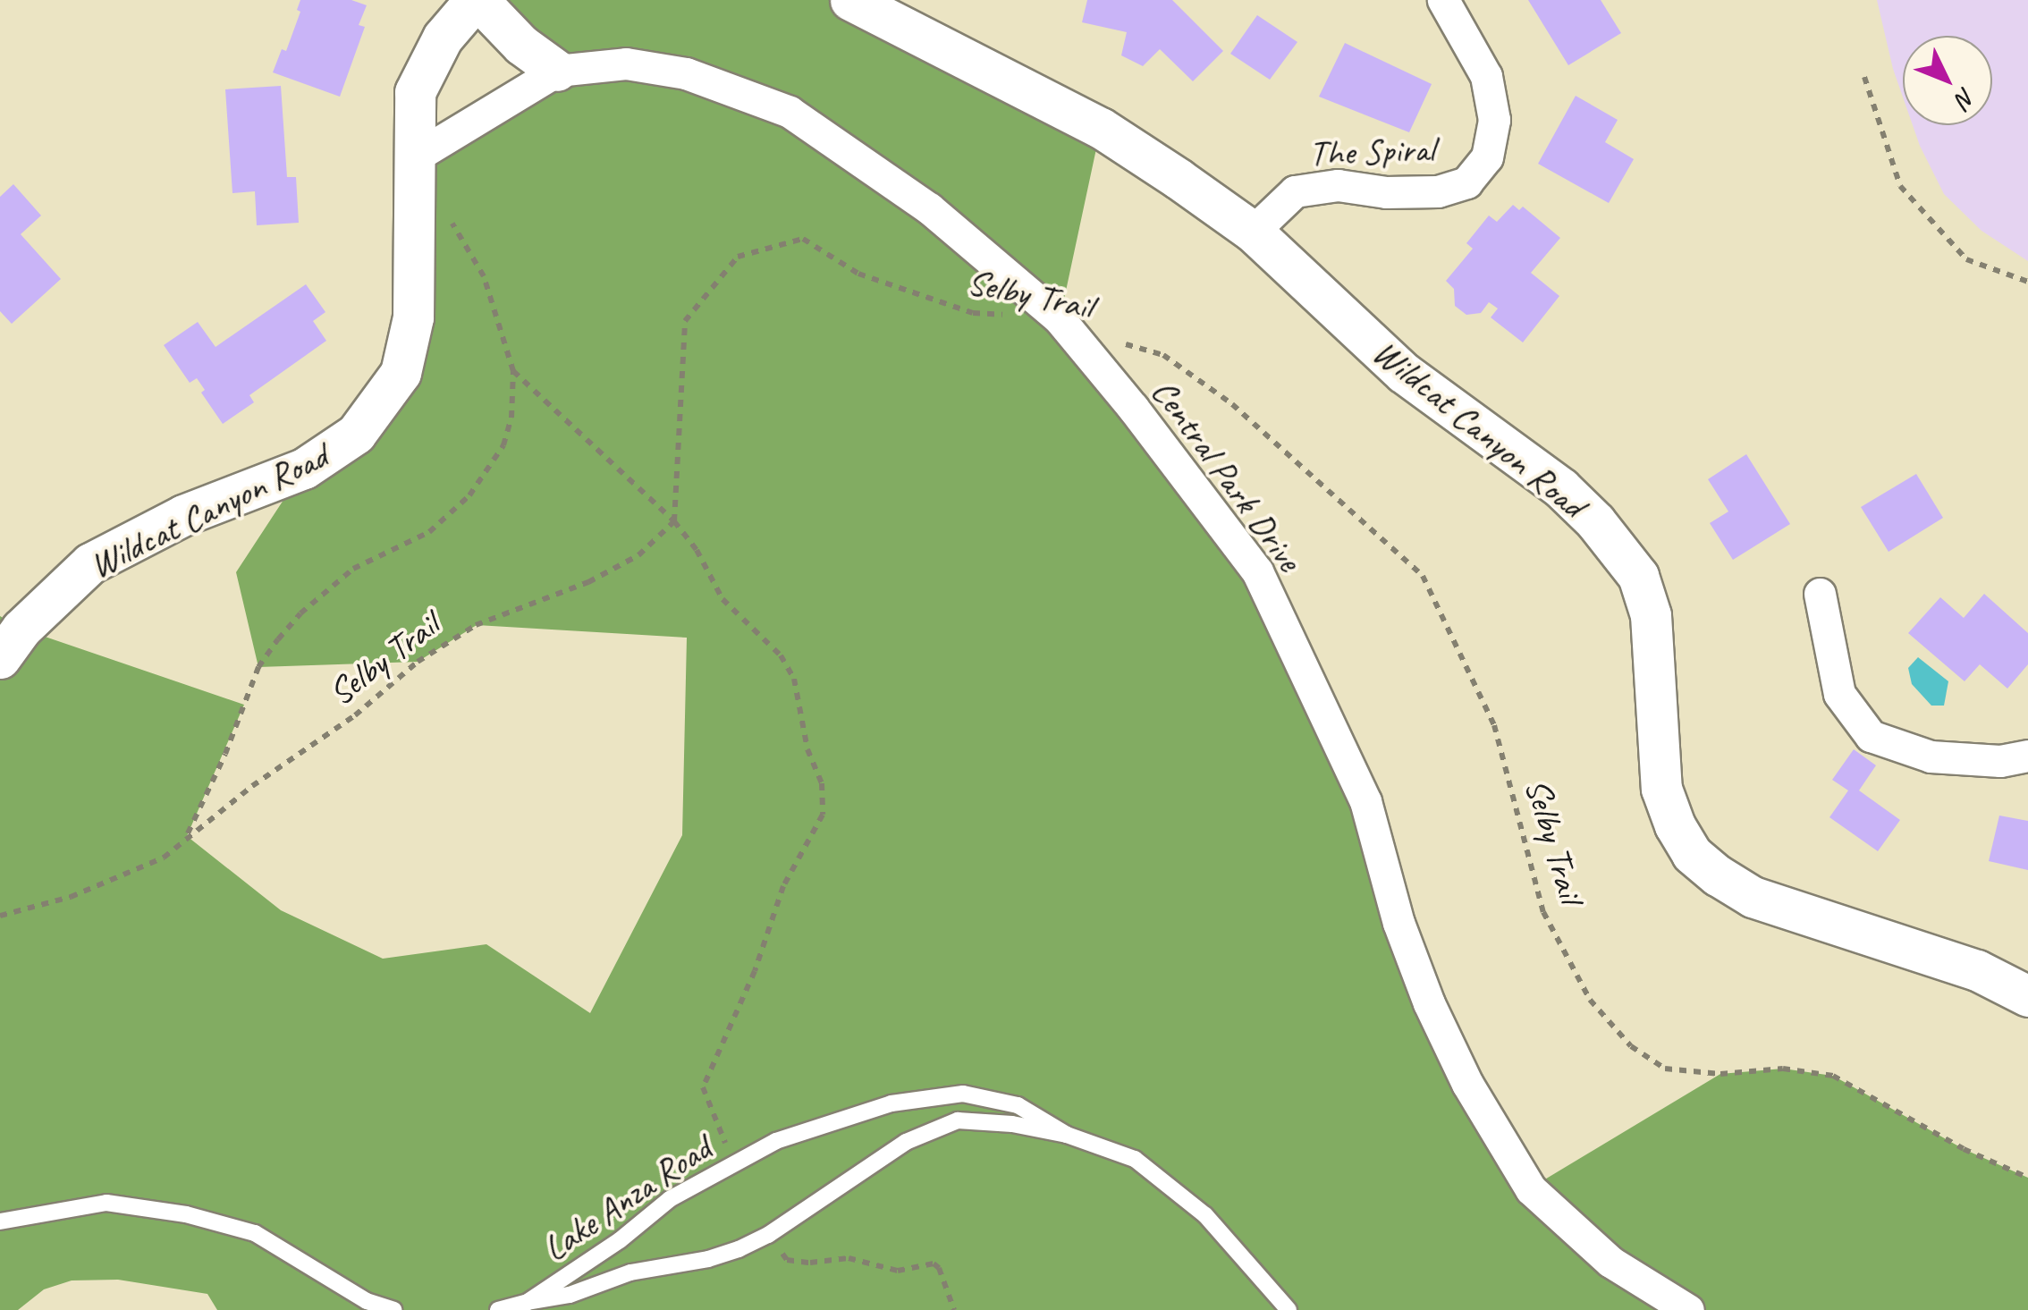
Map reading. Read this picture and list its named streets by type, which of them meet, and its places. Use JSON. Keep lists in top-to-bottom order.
{
  "streets": {
    "street": ["The Spiral", "Wildcat Canyon Road", "Central Park Drive"],
    "lane": ["Lake Anza Road"],
    "path": ["Selby Trail"]
  },
  "crossings": [
    ["The Spiral", "Wildcat Canyon Road"],
    ["Selby Trail", "Central Park Drive"],
    ["Wildcat Canyon Road", "Central Park Drive"]
  ],
  "north": "bottom right"
}
